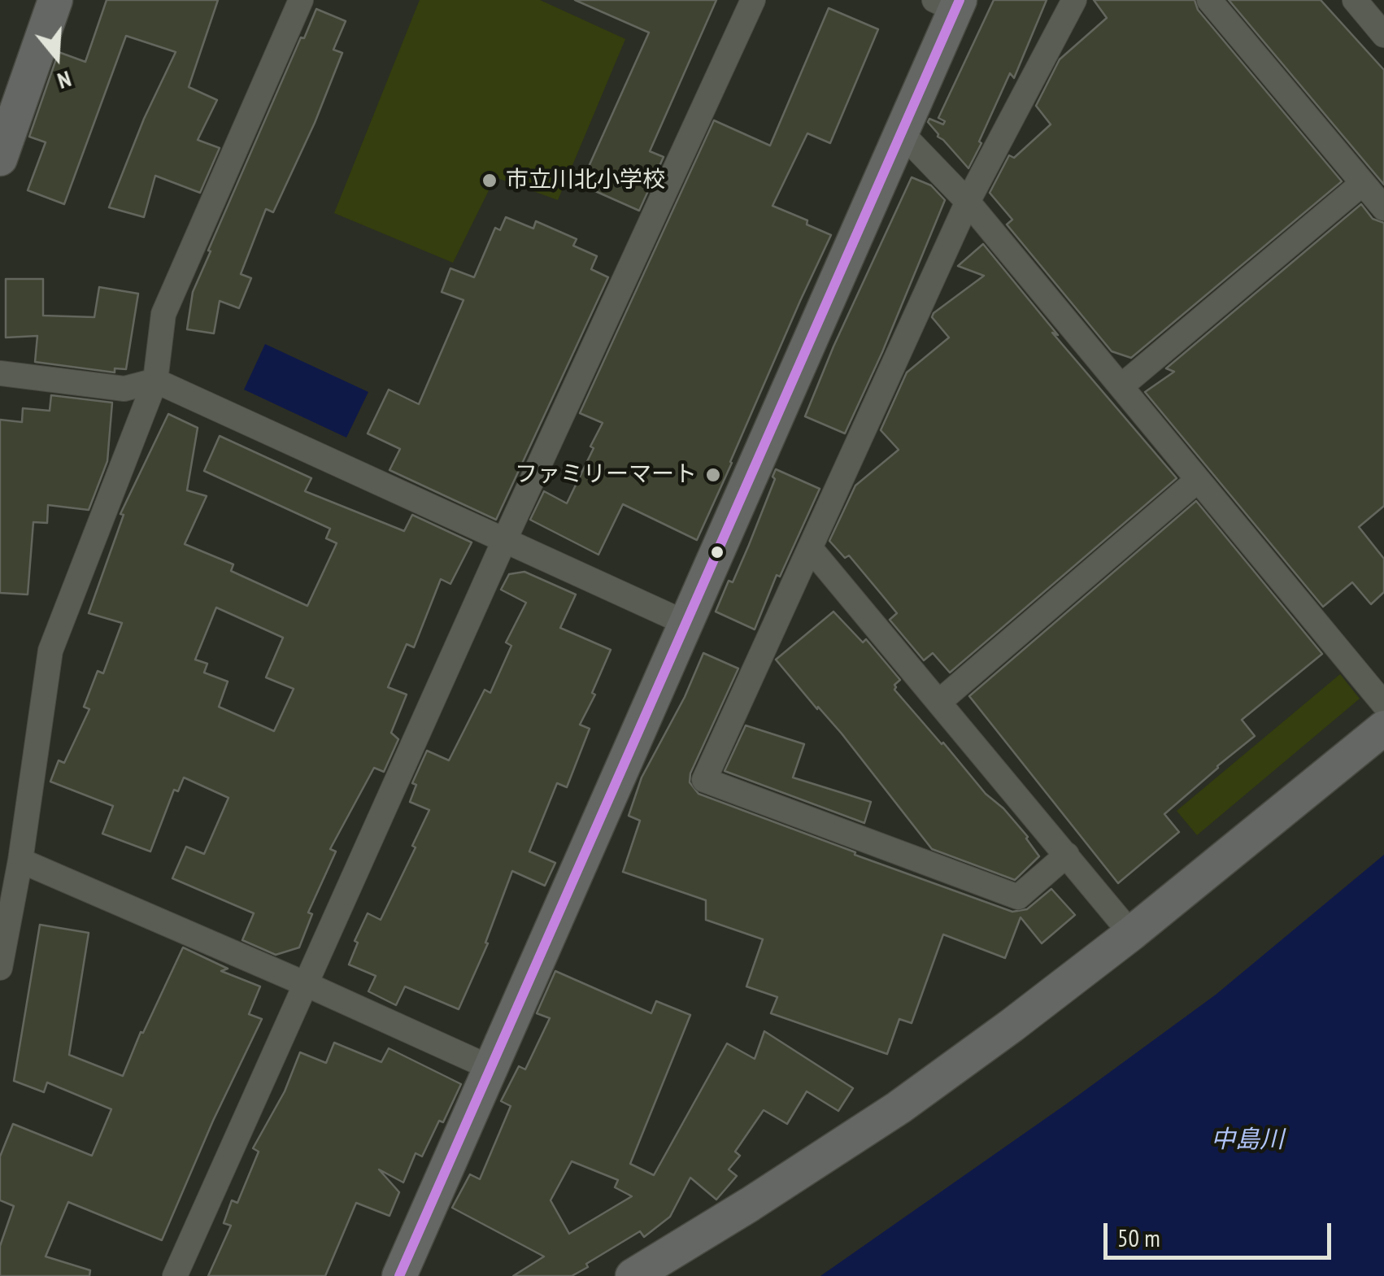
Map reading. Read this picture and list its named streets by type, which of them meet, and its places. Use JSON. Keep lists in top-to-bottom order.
{
  "water": ["中島川"],
  "places": ["市立川北小学校", "ファミリーマート"],
  "scale_bar": "50 m",
  "north": "bottom"
}
